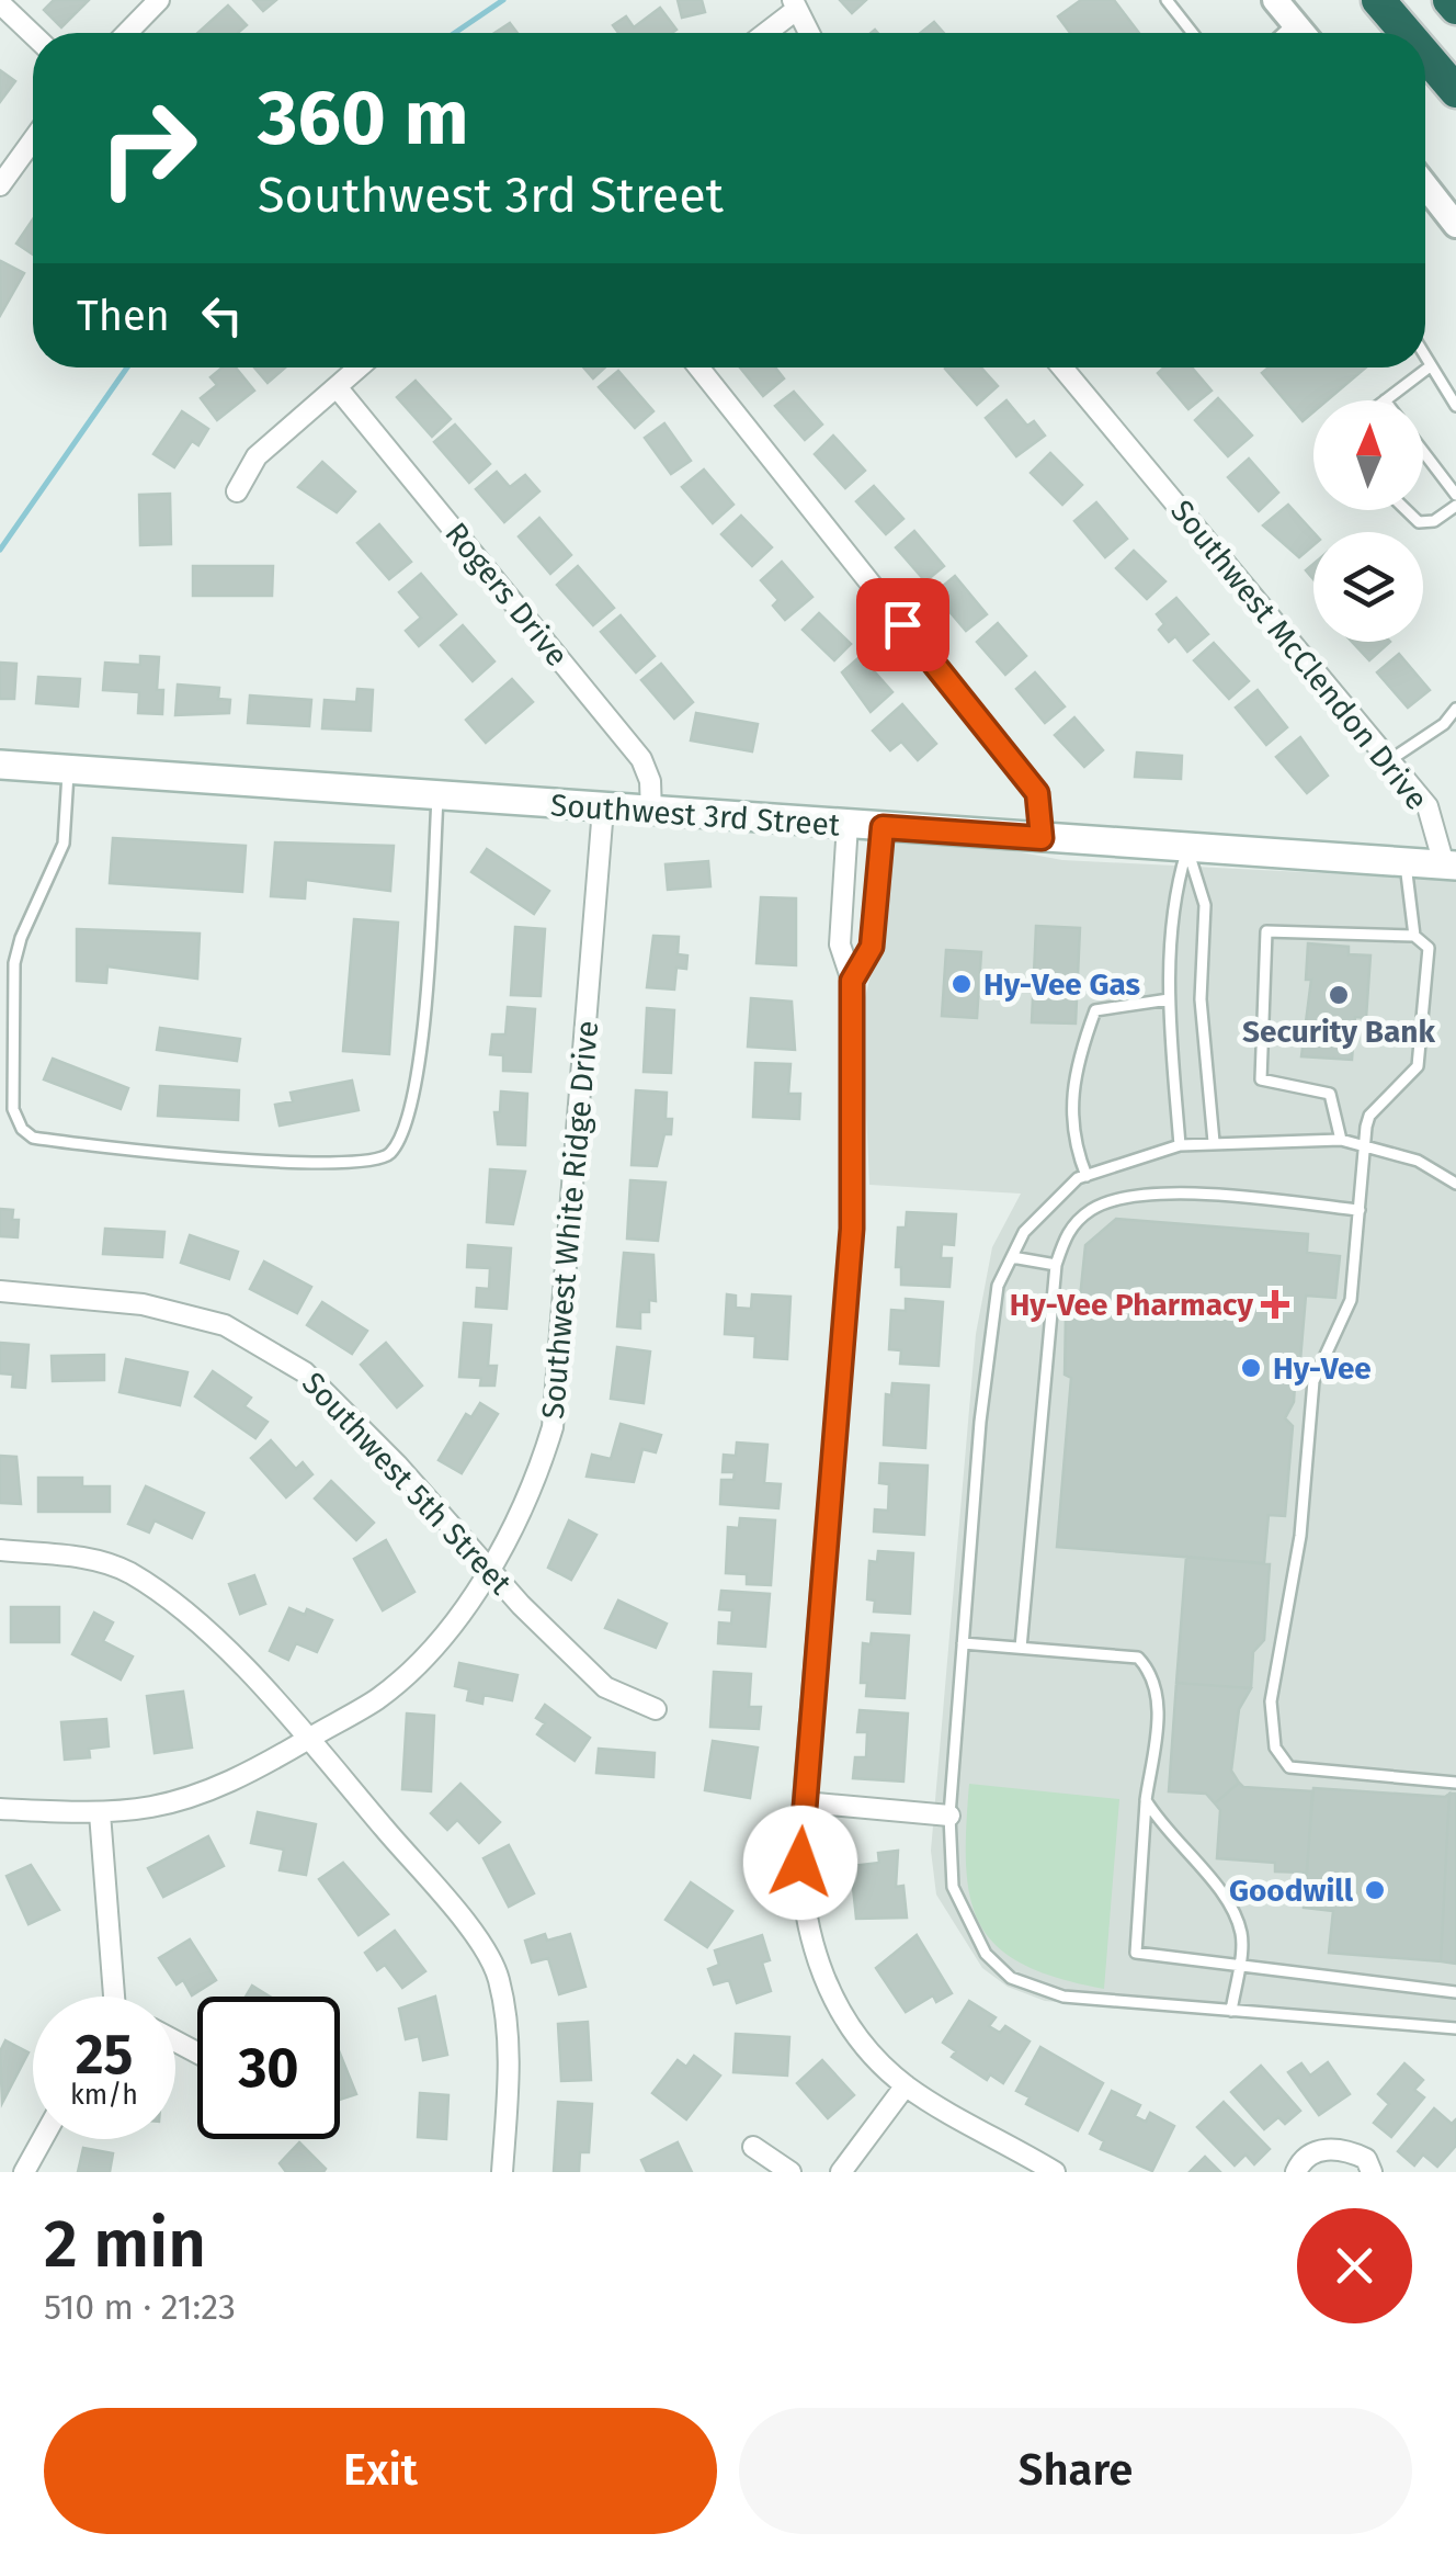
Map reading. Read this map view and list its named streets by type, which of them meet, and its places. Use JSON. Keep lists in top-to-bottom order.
{
  "streets": {
    "main road": ["Southwest 3rd Street"],
    "street": [
      "Rogers Drive",
      "Southwest McClendon Drive",
      "Southwest White Ridge Drive",
      "Southwest 5th Street"
    ]
  },
  "crossings": [
    ["Rogers Drive", "Southwest 3rd Street"],
    ["Southwest McClendon Drive", "Southwest 3rd Street"],
    ["Southwest 3rd Street", "Southwest White Ridge Drive"],
    ["Southwest White Ridge Drive", "Southwest 5th Street"]
  ],
  "places": {
    "other": [
      "Hy-Vee Gas",
      "Security Bank",
      "Hy-Vee",
      "Goodwill"
    ],
    "health": ["Hy-Vee Pharmacy"]
  },
  "north": "top",
  "page": {
    "turn": ["360 m", "Southwest 3rd Street"],
    "then": "Then",
    "speed": "25 km/h",
    "limit": "30",
    "heading": ["2 min", "510 m · 21:23"],
    "buttons": ["Exit", "Share"]
  }
}
